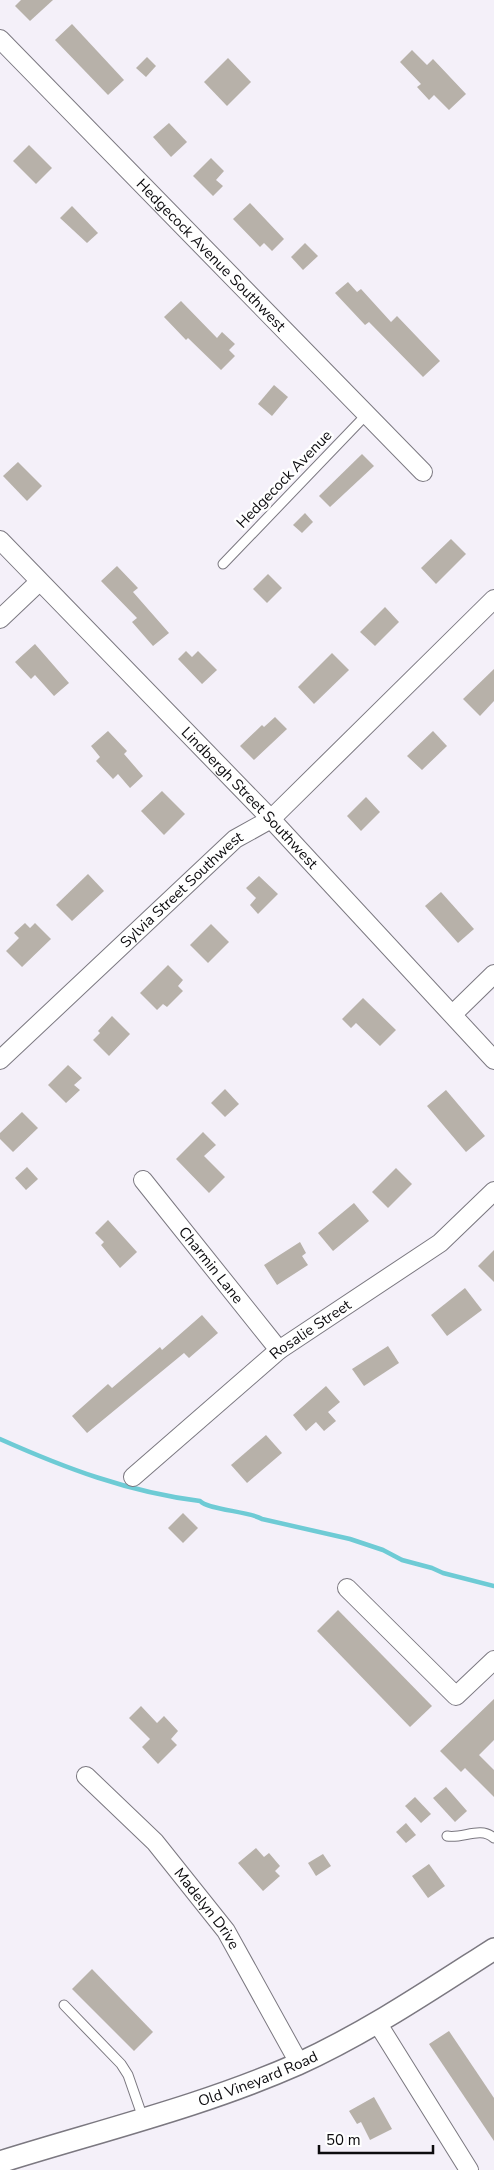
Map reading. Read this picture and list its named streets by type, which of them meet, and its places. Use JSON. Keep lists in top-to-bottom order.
{
  "streets": {
    "street": [
      "Hedgecock Avenue Southwest",
      "Lindbergh Street Southwest",
      "Sylvia Street Southwest",
      "Charmin Lane",
      "Rosalie Street",
      "Madelyn Drive",
      "Old Vineyard Road"
    ],
    "lane": ["Hedgecock Avenue"]
  },
  "crossings": [
    ["Hedgecock Avenue Southwest", "Hedgecock Avenue"],
    ["Lindbergh Street Southwest", "Sylvia Street Southwest"],
    ["Charmin Lane", "Rosalie Street"],
    ["Madelyn Drive", "Old Vineyard Road"]
  ],
  "scale_bar": "50 m"
}
